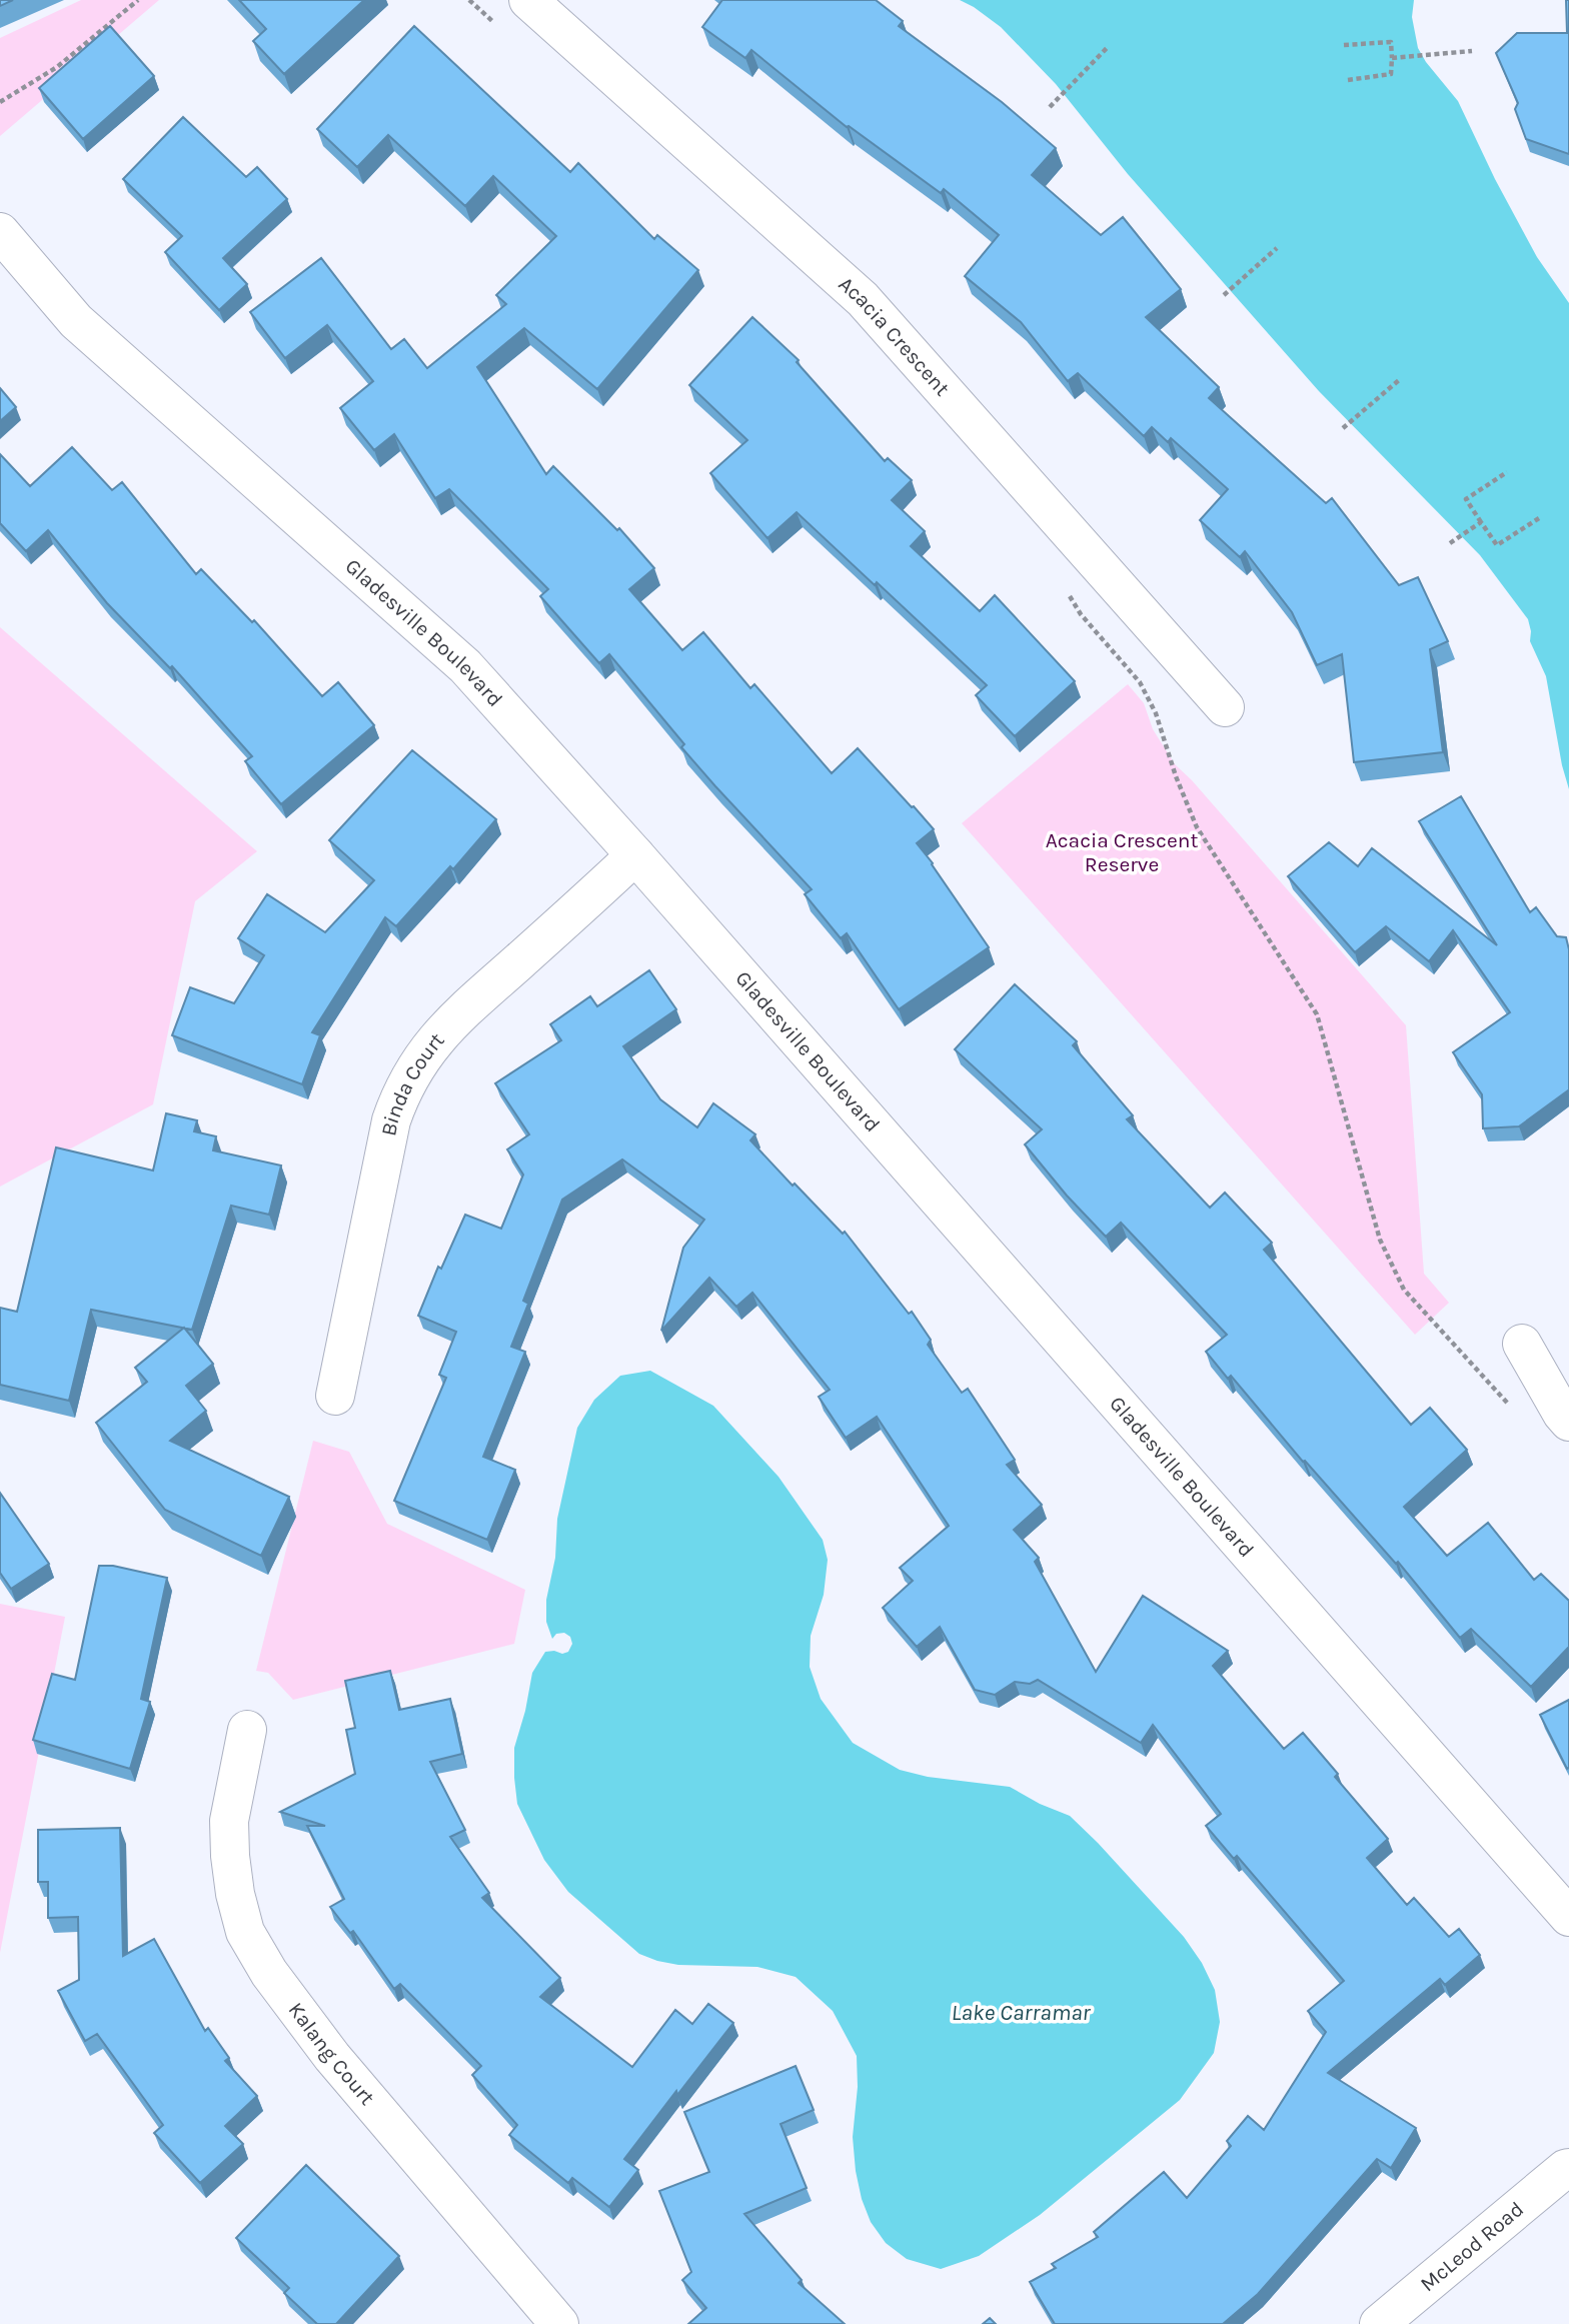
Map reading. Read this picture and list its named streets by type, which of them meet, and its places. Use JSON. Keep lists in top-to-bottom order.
{
  "streets": {
    "street": [
      "Acacia Crescent",
      "Gladesville Boulevard",
      "Binda Court",
      "Kalang Court",
      "McLeod Road"
    ]
  },
  "crossings": [
    ["Gladesville Boulevard", "Binda Court"]
  ],
  "water": ["Lake Carramar"],
  "parks": ["Acacia Crescent Reserve"]
}
